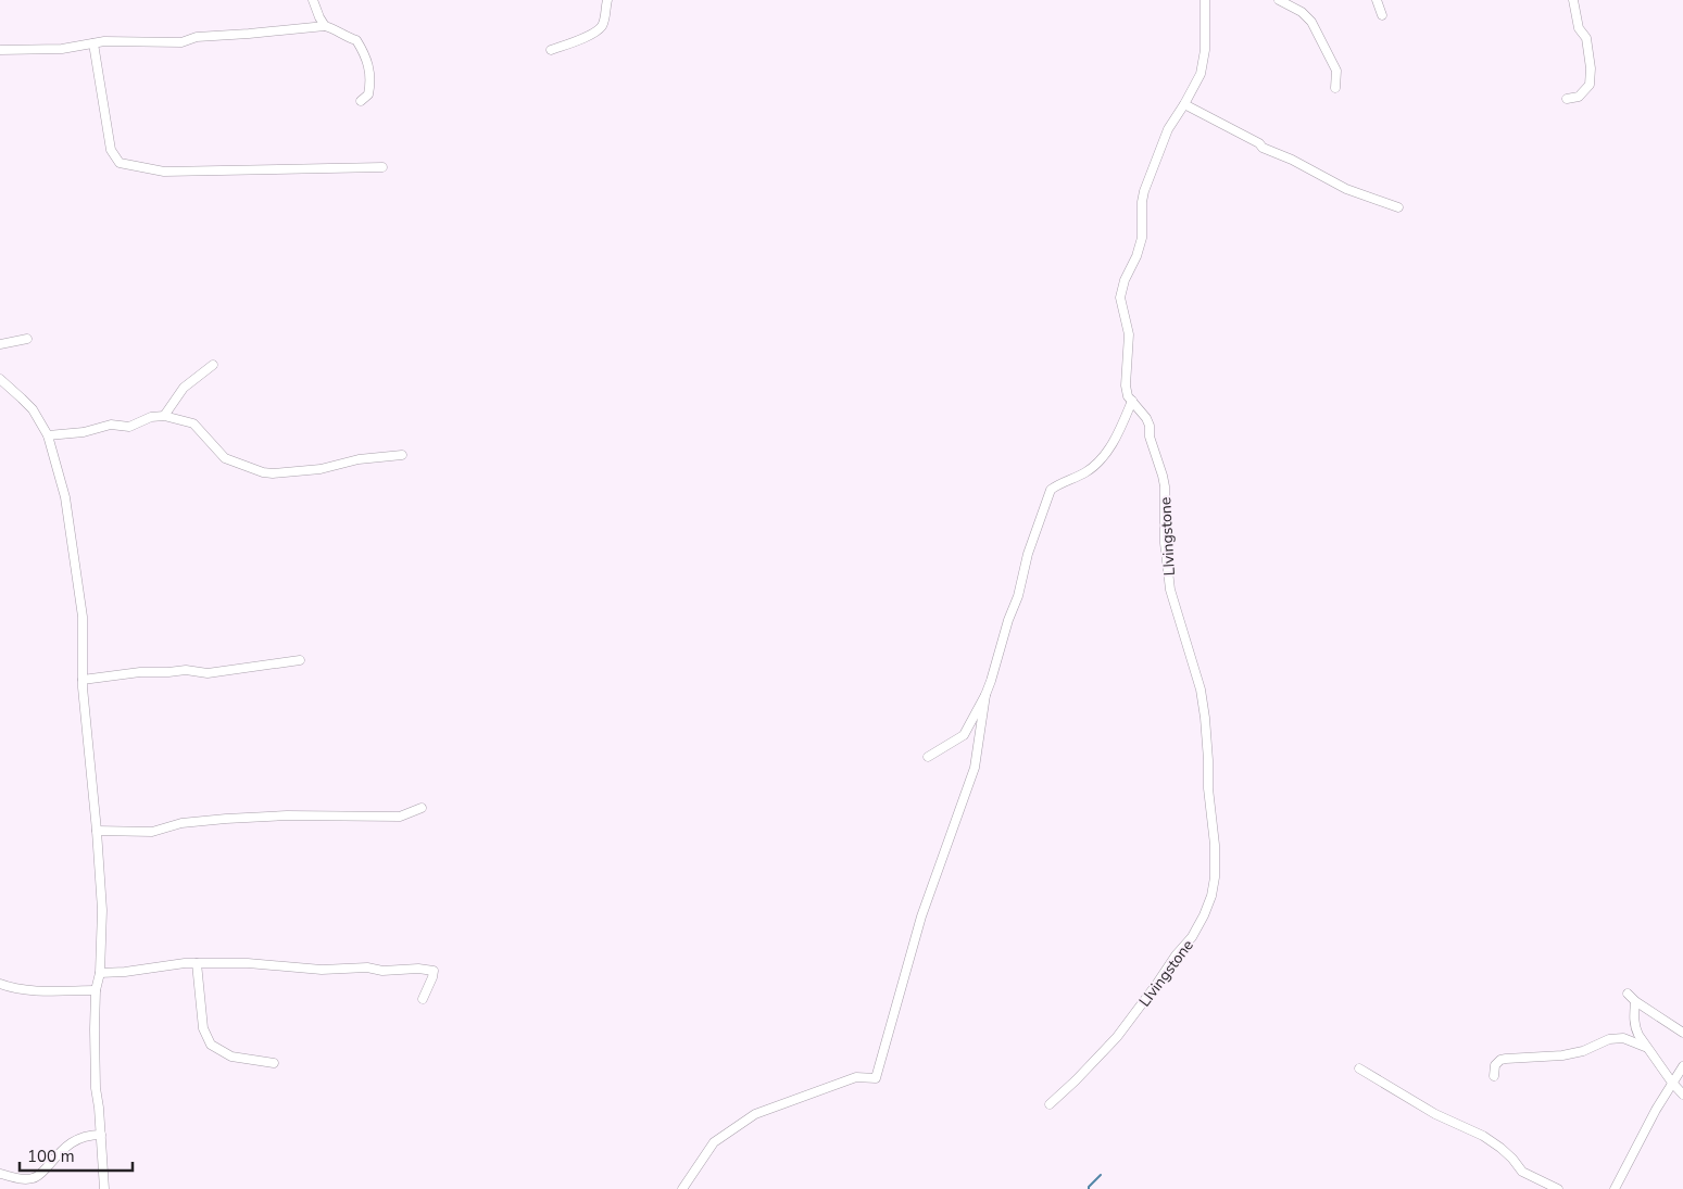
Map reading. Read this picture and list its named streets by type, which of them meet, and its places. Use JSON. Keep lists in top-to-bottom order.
{
  "streets": {
    "street": ["LIvingstone"]
  },
  "scale_bar": "100 m"
}
